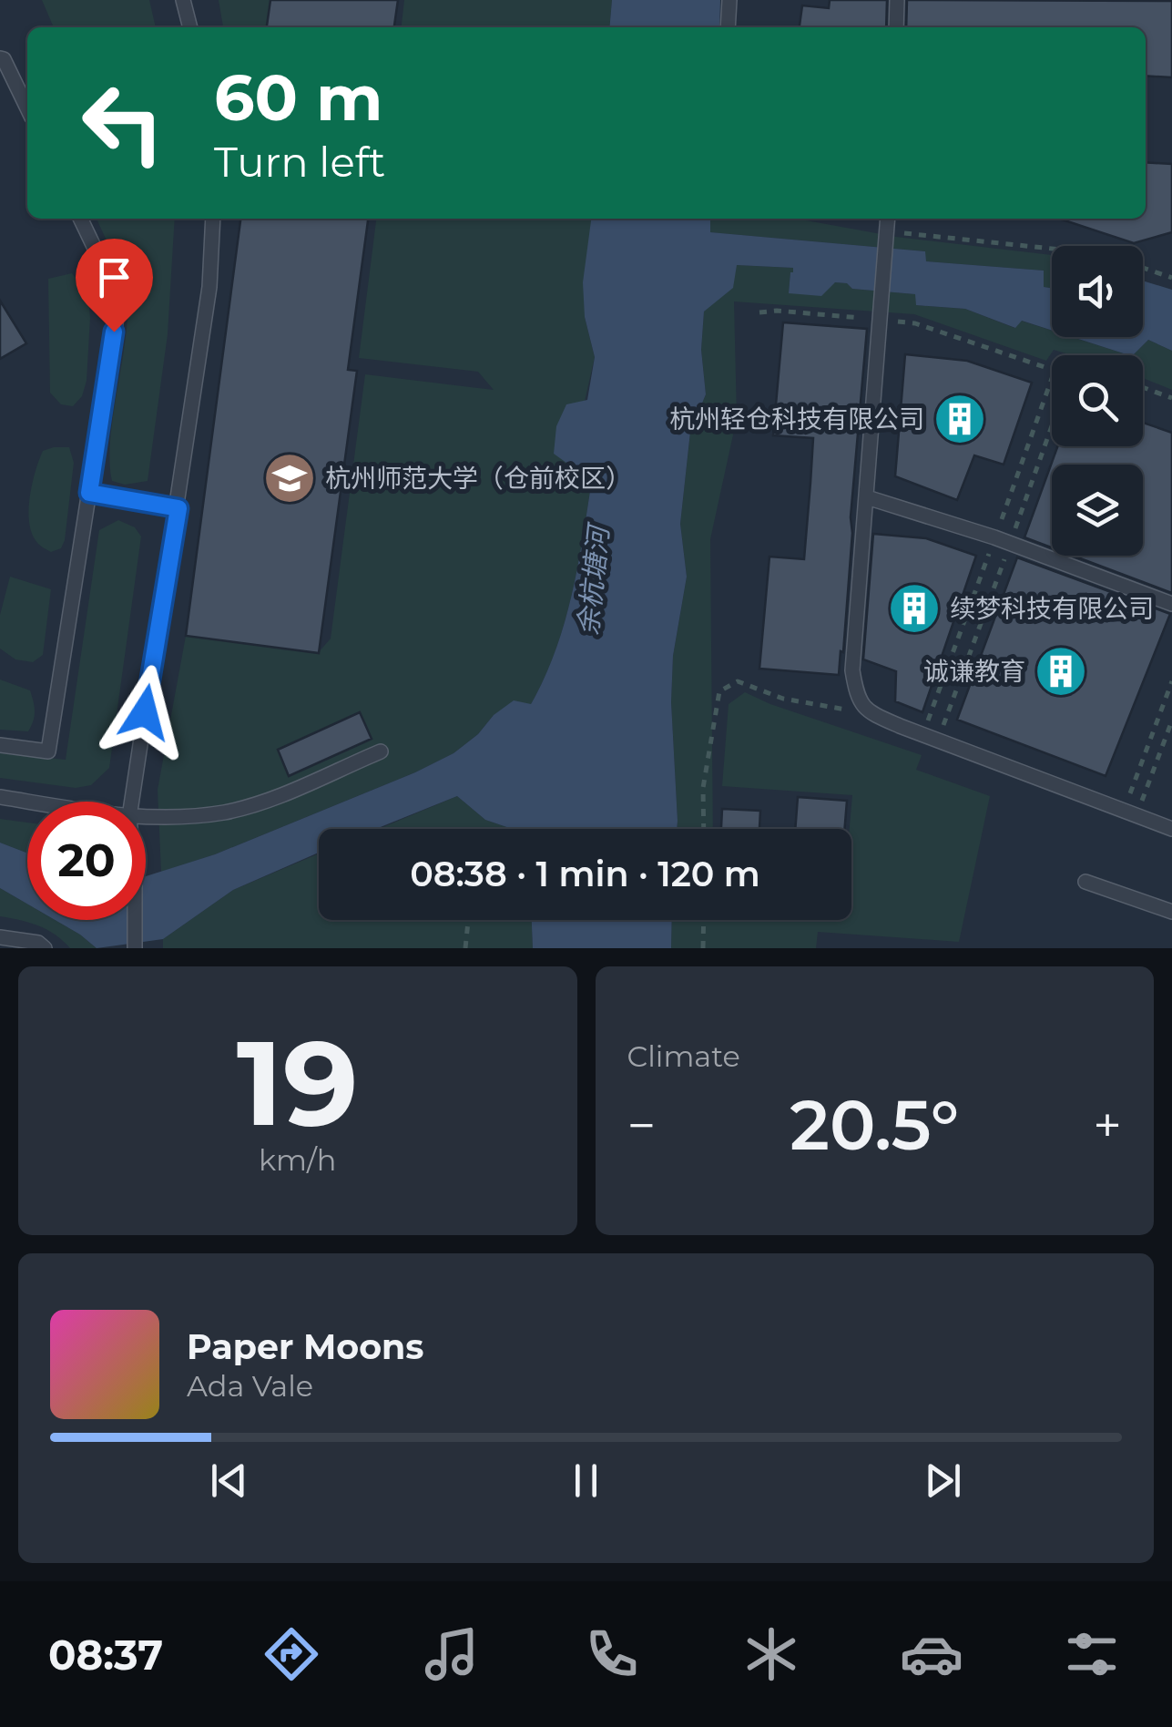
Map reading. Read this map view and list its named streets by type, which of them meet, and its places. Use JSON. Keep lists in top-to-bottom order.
{
  "water": ["余杭塘河"],
  "places": {
    "building": ["杭州轻仓科技有限公司", "续梦科技有限公司", "诚谦教育"],
    "school or university": ["杭州师范大学（仓前校区）"]
  },
  "page": {
    "turn": ["60 m", "Turn left"],
    "limit": "20",
    "trip": "08:38 · 1 min · 120 m",
    "tile": [
      ["19", "km/h"],
      "Climate"
    ],
    "heat": ["−", "20.5°", "+"],
    "song": ["Paper Moons", "Ada Vale"],
    "tabs": "08:37"
  }
}
